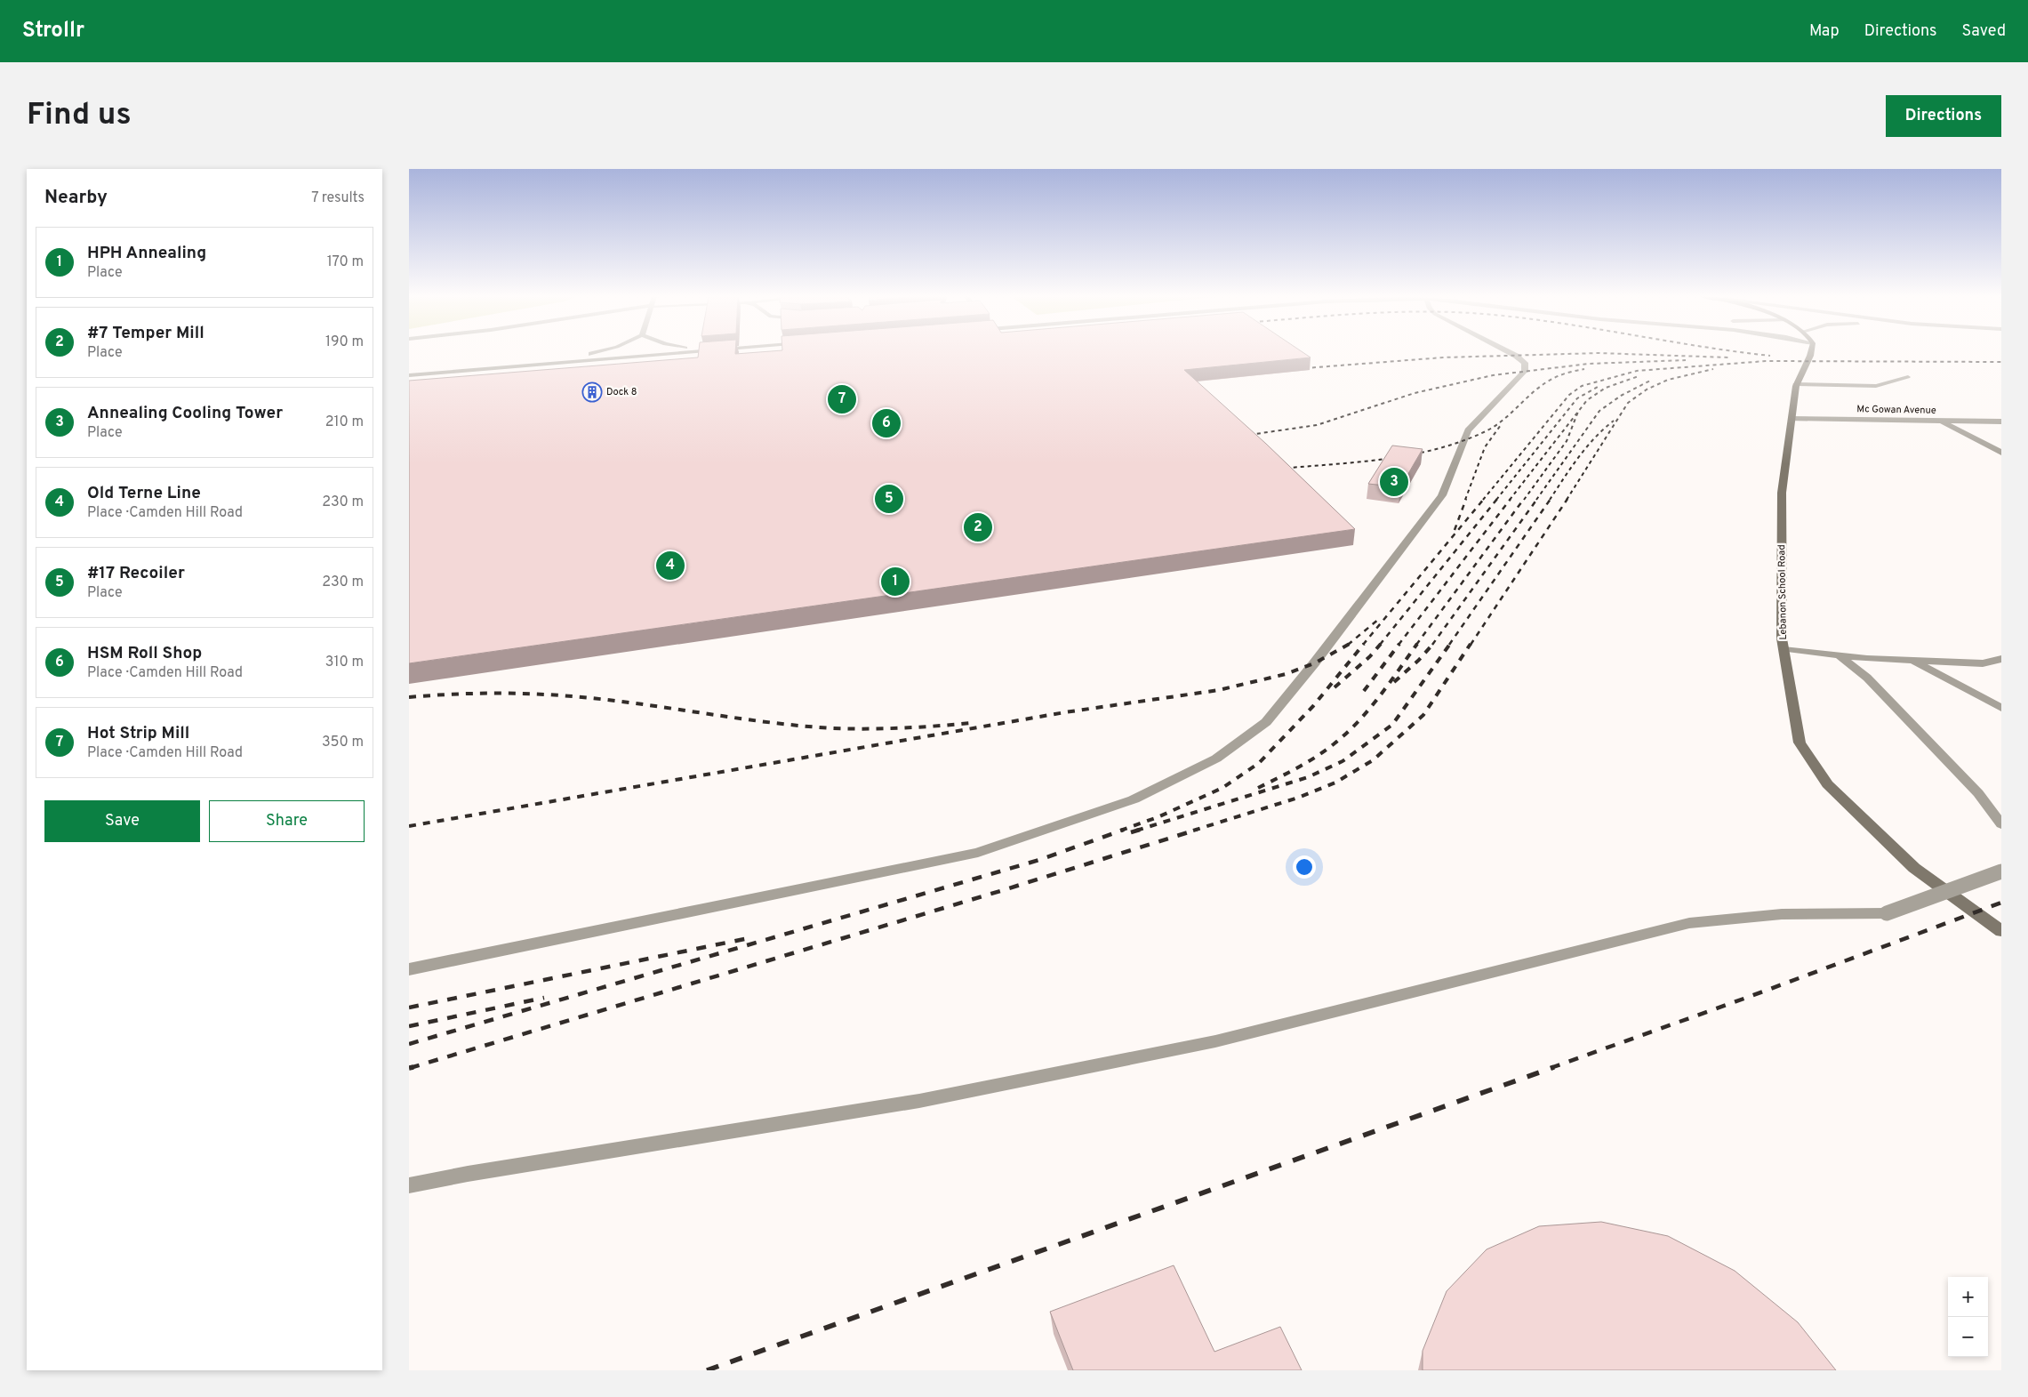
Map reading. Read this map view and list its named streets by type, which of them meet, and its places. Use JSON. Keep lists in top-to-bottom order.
{
  "streets": {
    "street": ["Mc Gowan Avenue", "Lebanon School Road"]
  },
  "crossings": [
    ["Mc Gowan Avenue", "Lebanon School Road"]
  ],
  "places": {
    "building": ["Dock 8"]
  },
  "page": {
    "header": "Strollr",
    "nav": ["Map", "Directions", "Saved"],
    "buttons": [
      "Directions",
      ["Save", "Share"]
    ],
    "title": "Find us",
    "heading": ["Nearby", "7 results"],
    "list": [
      {
        "mark": "1",
        "name": "HPH Annealing",
        "note": "Place",
        "value": "170 m"
      },
      {
        "mark": "2",
        "name": "#7 Temper Mill",
        "note": "Place",
        "value": "190 m"
      },
      {
        "mark": "3",
        "name": "Annealing Cooling Tower",
        "note": "Place",
        "value": "210 m"
      },
      {
        "mark": "4",
        "name": "Old Terne Line",
        "note": "Place · Camden Hill Road",
        "value": "230 m"
      },
      {
        "mark": "5",
        "name": "#17 Recoiler",
        "note": "Place",
        "value": "230 m"
      },
      {
        "mark": "6",
        "name": "HSM Roll Shop",
        "note": "Place · Camden Hill Road",
        "value": "310 m"
      },
      {
        "mark": "7",
        "name": "Hot Strip Mill",
        "note": "Place · Camden Hill Road",
        "value": "350 m"
      }
    ],
    "pins": [
      "7",
      "6",
      "3",
      "5",
      "2",
      "4",
      "1"
    ],
    "map_buttons": ["+", "−"]
  }
}
